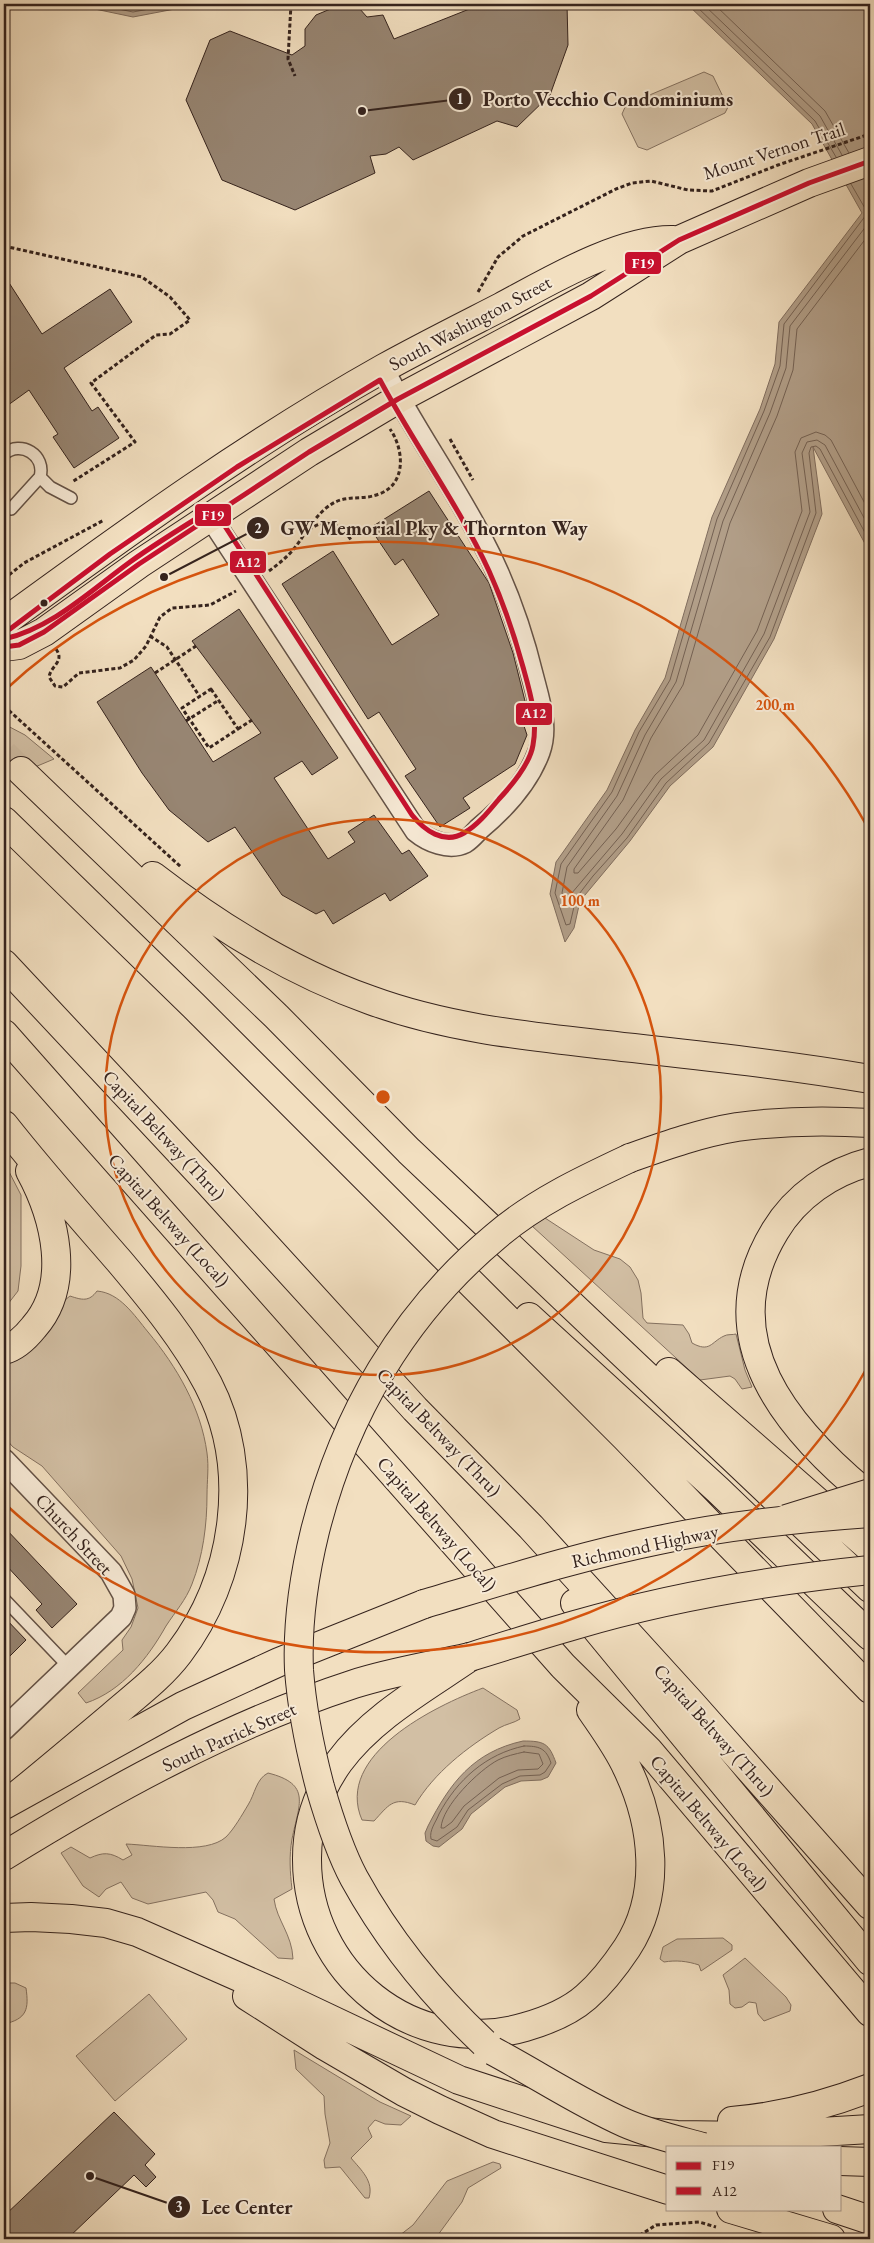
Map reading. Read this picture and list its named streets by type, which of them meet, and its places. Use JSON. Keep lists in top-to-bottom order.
{
  "streets": {
    "main road": [
      "South Washington Street",
      "Capital Beltway (Thru)",
      "Capital Beltway (Local)",
      "Richmond Highway",
      "South Patrick Street"
    ],
    "street": ["Church Street"],
    "path": ["Mount Vernon Trail"]
  },
  "crossings": [
    ["Mount Vernon Trail", "South Washington Street"]
  ],
  "places": ["Porto Vecchio Condominiums", "GW Memorial Pky & Thornton Way", "Lee Center"],
  "lines": ["transit line F19", "transit line A12"],
  "legend": ["F19", "A12"],
  "rings": ["200 m", "100 m"]
}
